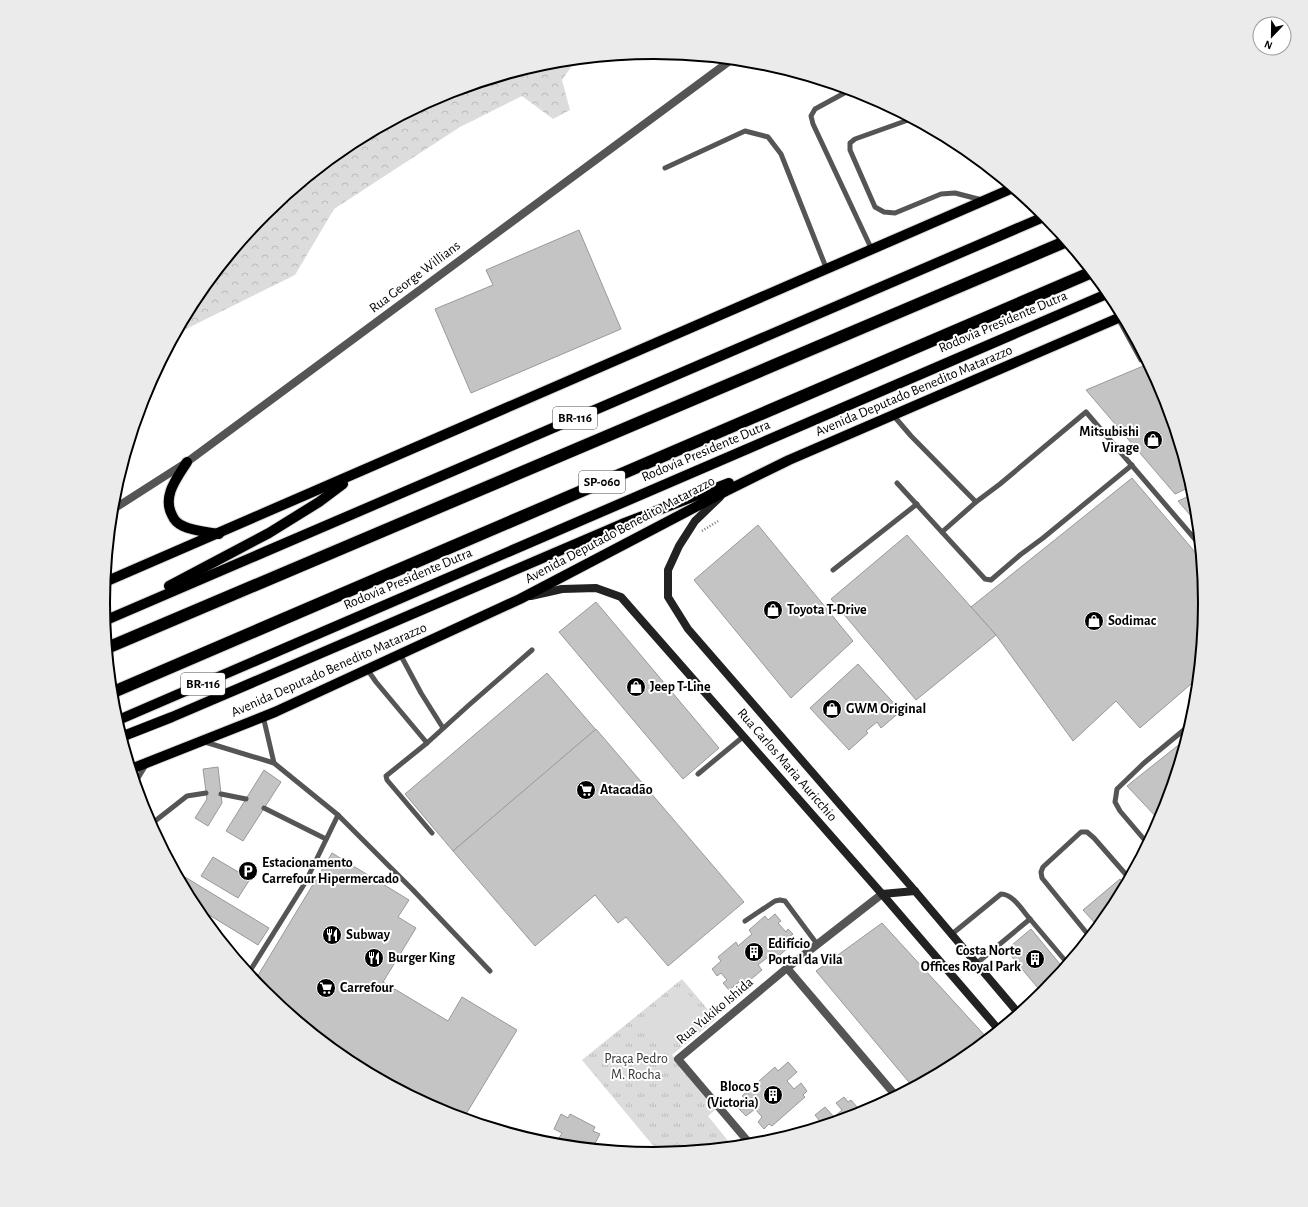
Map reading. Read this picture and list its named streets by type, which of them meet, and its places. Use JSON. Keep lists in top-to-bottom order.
{
  "streets": {
    "highway": ["Rodovia Presidente Dutra", "SP-060"],
    "main road": ["Avenida Deputado Benedito Matarazzo", "BR-116", "Rua Carlos Maria Auricchio"],
    "street": ["Rua George Willians", "Rua Yukiko Ishida"]
  },
  "crossings": [
    ["Avenida Deputado Benedito Matarazzo", "Rua Carlos Maria Auricchio"],
    ["Rua Carlos Maria Auricchio", "Rua Yukiko Ishida"]
  ],
  "parks": ["Praça Pedro M. Rocha"],
  "places": {
    "shop": [
      "Mitsubishi Virage",
      "Toyota T-Drive",
      "Sodimac",
      "Jeep T-Line",
      "GWM Original"
    ],
    "supermarket": ["Atacadão", "Carrefour"],
    "parking": ["Estacionamento Carrefour Hipermercado"],
    "restaurant": ["Subway", "Burger King"],
    "building": ["Edifício Portal da Vila", "Costa Norte Offices Royal Park", "Bloco 5 (Victoria)"]
  },
  "north": "bottom"
}
